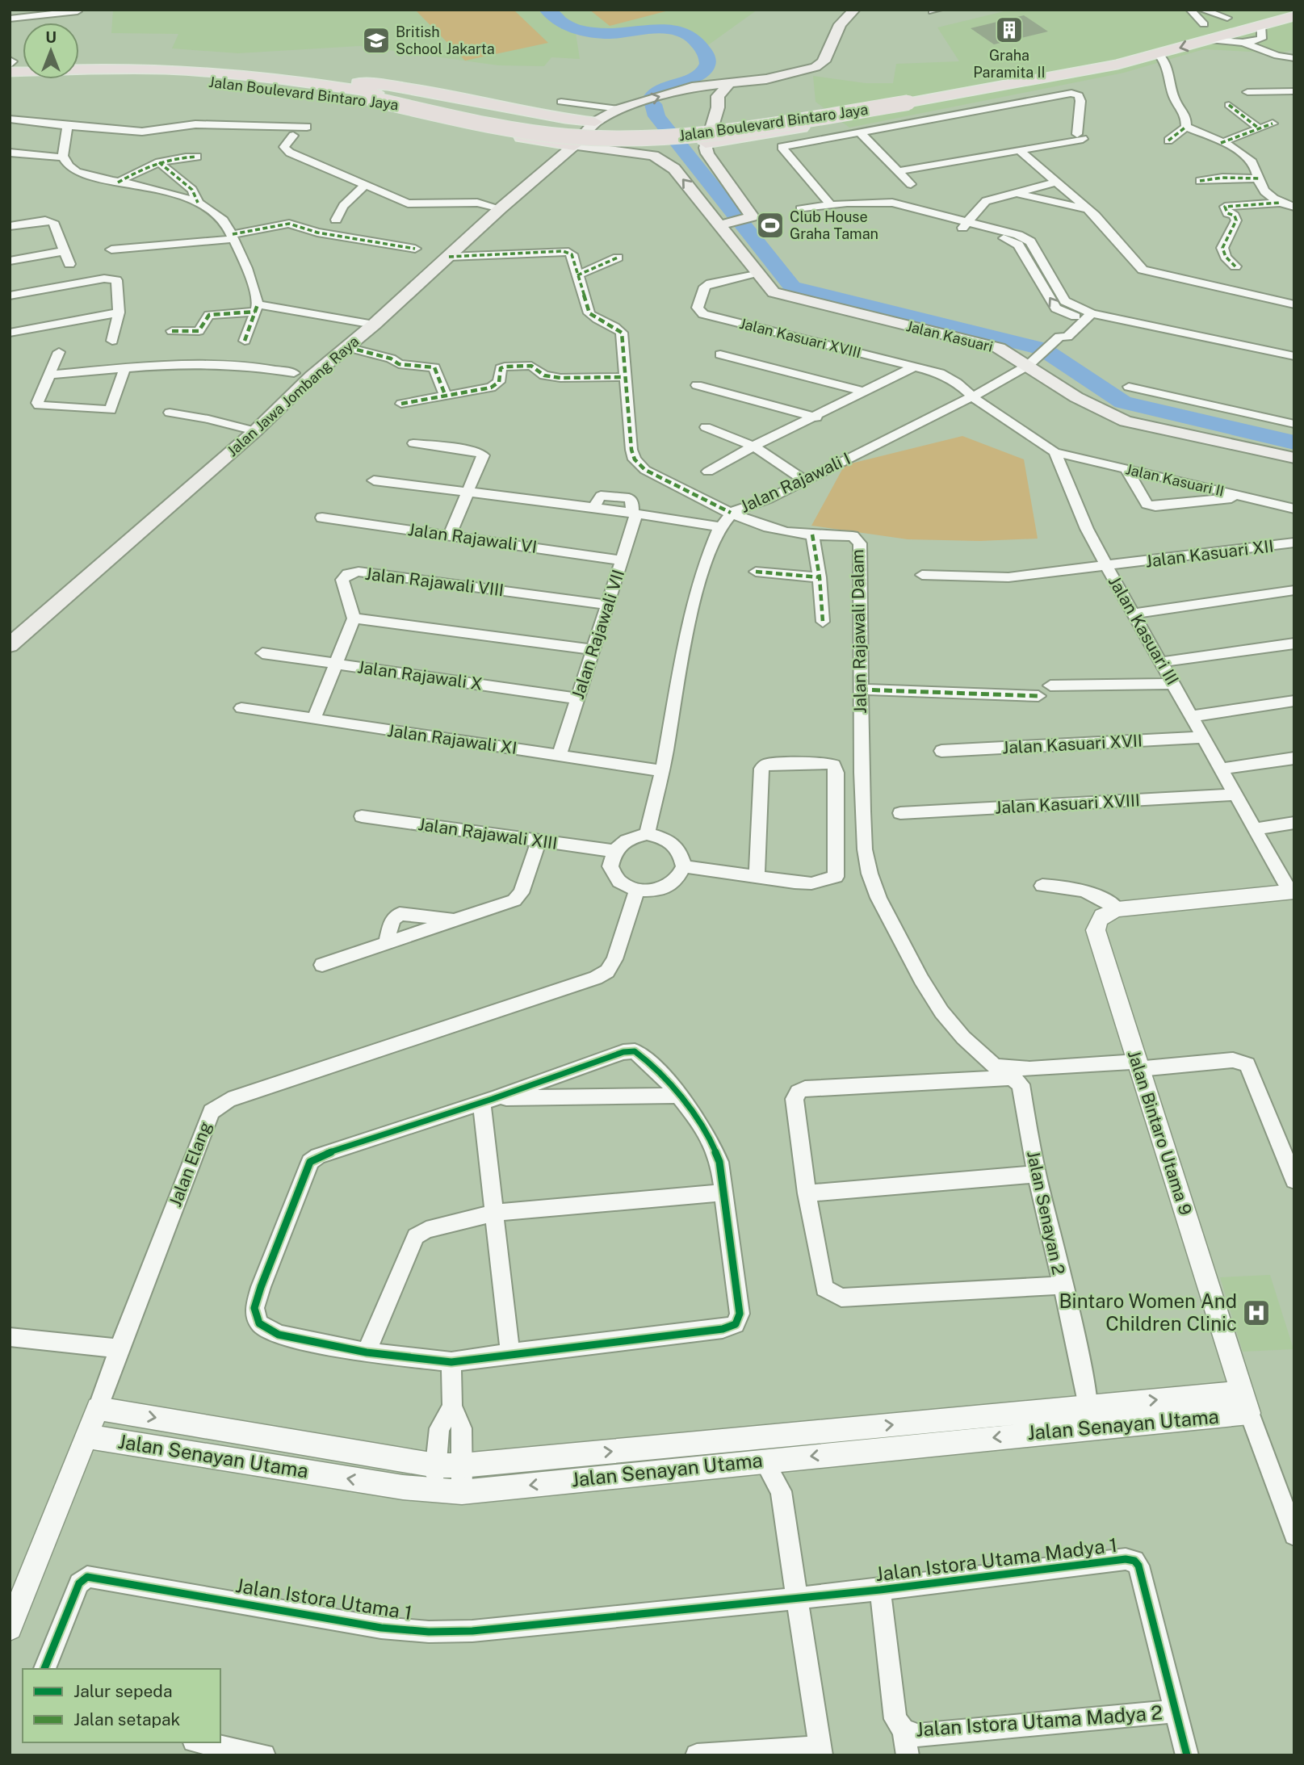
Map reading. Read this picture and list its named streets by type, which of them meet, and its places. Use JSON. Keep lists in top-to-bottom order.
{
  "streets": {
    "main road": ["Jalan Boulevard Bintaro Jaya", "Jalan Kasuari", "Jalan Jawa Jombang Raya"],
    "street": [
      "Jalan Kasuari XVIII",
      "Jalan Kasuari II",
      "Jalan Rajawali I",
      "Jalan Rajawali VI",
      "Jalan Kasuari XII",
      "Jalan Rajawali VIII",
      "Jalan Kasuari III",
      "Jalan Rajawali Dalam",
      "Jalan Rajawali VII",
      "Jalan Rajawali X",
      "Jalan Rajawali XI",
      "Jalan Kasuari XVII",
      "Jalan Rajawali XIII",
      "Jalan Bintaro Utama 9",
      "Jalan Elang",
      "Jalan Senayan 2",
      "Jalan Senayan Utama",
      "Jalan Istora Utama Madya 1",
      "Jalan Istora Utama 1",
      "Jalan Istora Utama Madya 2"
    ]
  },
  "crossings": [
    ["Jalan Kasuari", "Jalan Kasuari XVIII"],
    ["Jalan Kasuari", "Jalan Rajawali I"],
    ["Jalan Kasuari XVIII", "Jalan Rajawali I"],
    ["Jalan Kasuari XVIII", "Jalan Kasuari III"],
    ["Jalan Jawa Jombang Raya", "Jalan Rajawali Dalam"],
    ["Jalan Kasuari II", "Jalan Kasuari III"],
    ["Jalan Rajawali I", "Jalan Rajawali Dalam"],
    ["Jalan Rajawali I", "Jalan Rajawali XI"],
    ["Jalan Rajawali I", "Jalan Rajawali XIII"],
    ["Jalan Rajawali I", "Jalan Elang"],
    ["Jalan Rajawali VI", "Jalan Rajawali VII"],
    ["Jalan Kasuari XII", "Jalan Kasuari III"],
    ["Jalan Rajawali VIII", "Jalan Rajawali VII"],
    ["Jalan Kasuari III", "Jalan Kasuari XVII"],
    ["Jalan Rajawali Dalam", "Jalan Bintaro Utama 9"],
    ["Jalan Rajawali VII", "Jalan Rajawali X"],
    ["Jalan Rajawali VII", "Jalan Rajawali XI"],
    ["Jalan Rajawali XIII", "Jalan Elang"],
    ["Jalan Bintaro Utama 9", "Jalan Senayan Utama"],
    ["Jalan Elang", "Jalan Senayan Utama"],
    ["Jalan Senayan 2", "Jalan Senayan Utama"],
    ["Jalan Istora Utama Madya 1", "Jalan Istora Utama 1"],
    ["Jalan Istora Utama Madya 1", "Jalan Istora Utama Madya 2"]
  ],
  "places": {
    "building": ["Graha Paramita II"],
    "school or university": ["British School Jakarta"],
    "sports": ["Club House Graha Taman"],
    "hospital": ["Bintaro Women And Children Clinic"]
  },
  "legend": ["Jalur sepeda", "Jalan setapak"],
  "north": "top"
}
